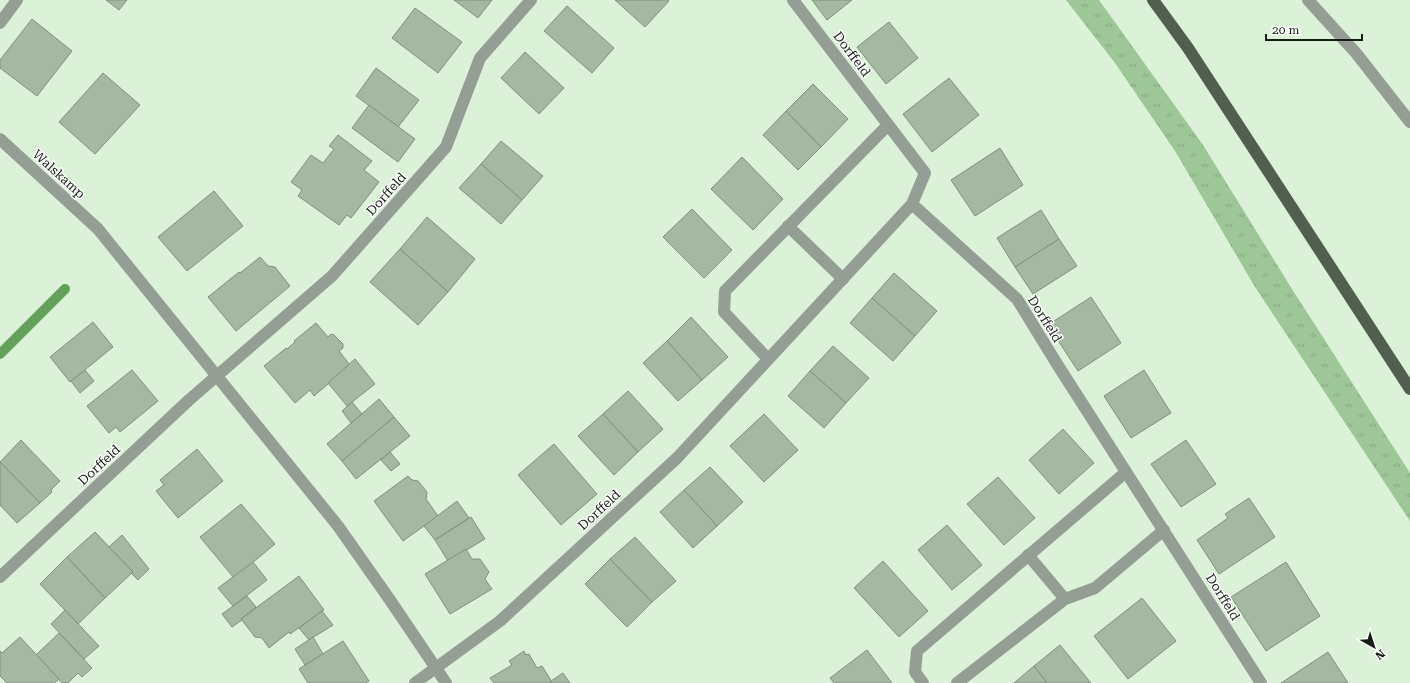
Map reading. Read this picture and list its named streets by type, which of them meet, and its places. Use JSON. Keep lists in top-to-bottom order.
{
  "streets": {
    "street": ["Dorffeld", "Walskamp"]
  },
  "crossings": [
    ["Dorffeld", "Walskamp"]
  ],
  "scale_bar": "20 m",
  "north": "bottom right"
}
